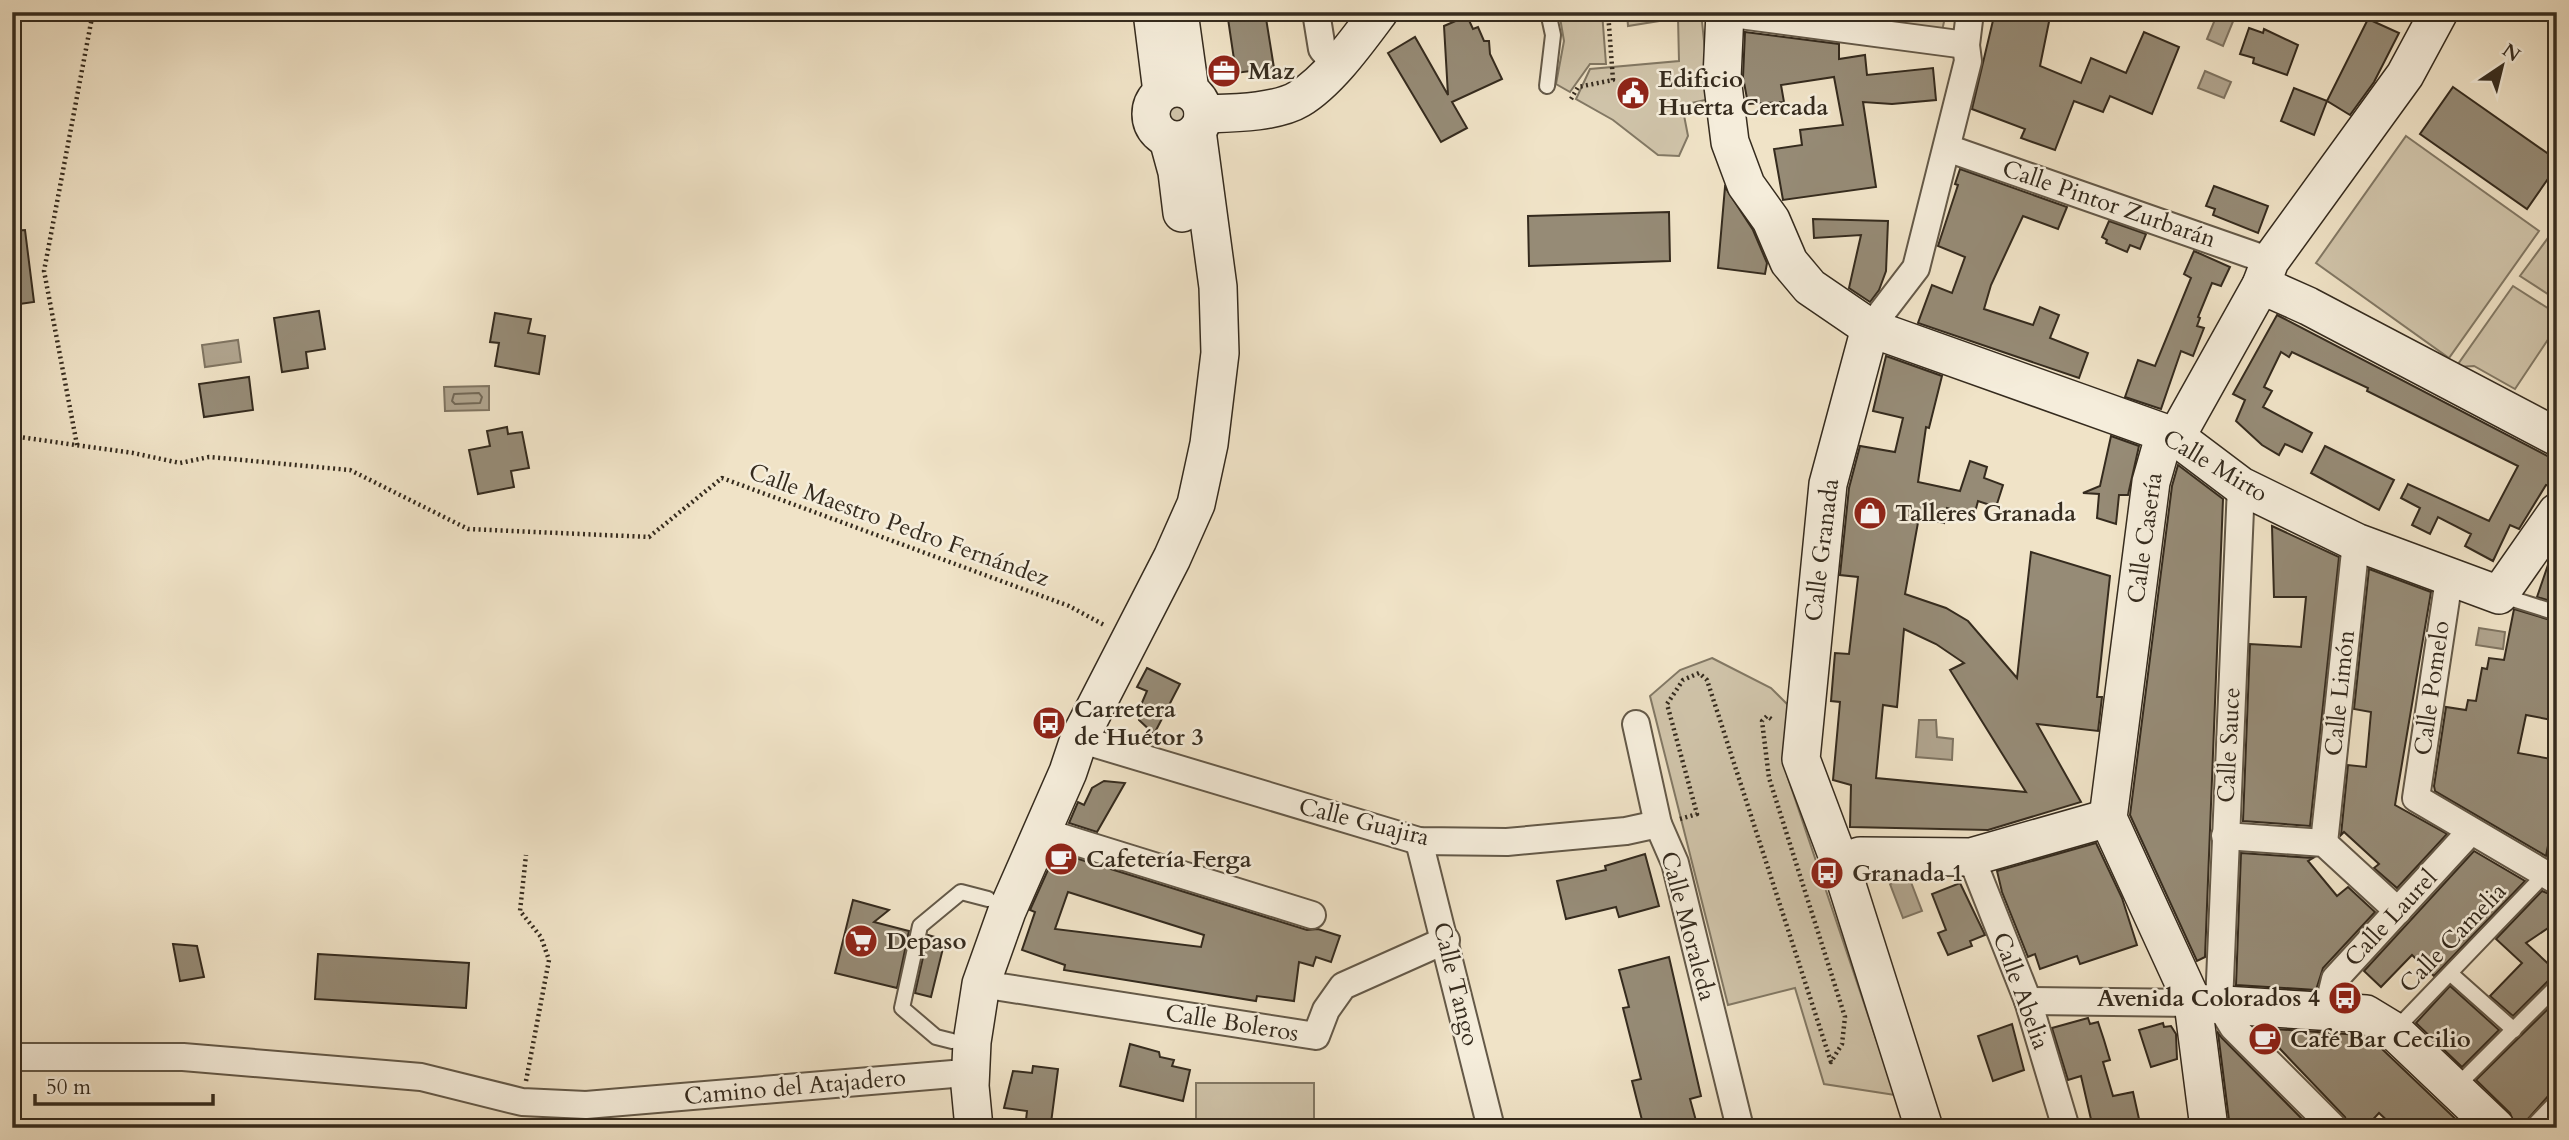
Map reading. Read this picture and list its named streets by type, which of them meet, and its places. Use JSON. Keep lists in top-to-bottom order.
{
  "streets": {
    "street": [
      "Calle Pintor Zurbarán",
      "Calle Mirto",
      "Calle Casería",
      "Calle Granada",
      "Calle Pomelo",
      "Calle Limón",
      "Calle Sauce",
      "Calle Guajira",
      "Calle Laurel",
      "Calle Moraleda",
      "Calle Tango",
      "Calle Abelia",
      "Calle Boleros",
      "Camino del Atajadero"
    ],
    "lane": ["Calle Camelia"],
    "path": ["Calle Maestro Pedro Fernández"]
  },
  "crossings": [
    ["Calle Pintor Zurbarán", "Calle Casería"],
    ["Calle Mirto", "Calle Casería"],
    ["Calle Mirto", "Calle Granada"],
    ["Calle Mirto", "Calle Pomelo"],
    ["Calle Mirto", "Calle Limón"],
    ["Calle Mirto", "Calle Sauce"],
    ["Calle Pomelo", "Calle Laurel"],
    ["Calle Guajira", "Calle Moraleda"],
    ["Calle Guajira", "Calle Tango"],
    ["Calle Tango", "Calle Boleros"]
  ],
  "places": {
    "office": ["Maz"],
    "public building": ["Edificio Huerta Cercada"],
    "shop": ["Talleres Granada"],
    "bus stop": ["Carretera de Huétor 3", "Granada 1", "Avenida Colorados 4"],
    "cafe": ["Cafetería Ferga", "Café Bar Cecilio"],
    "supermarket": ["Depaso"]
  },
  "scale_bar": "50 m",
  "north": "top right"
}
